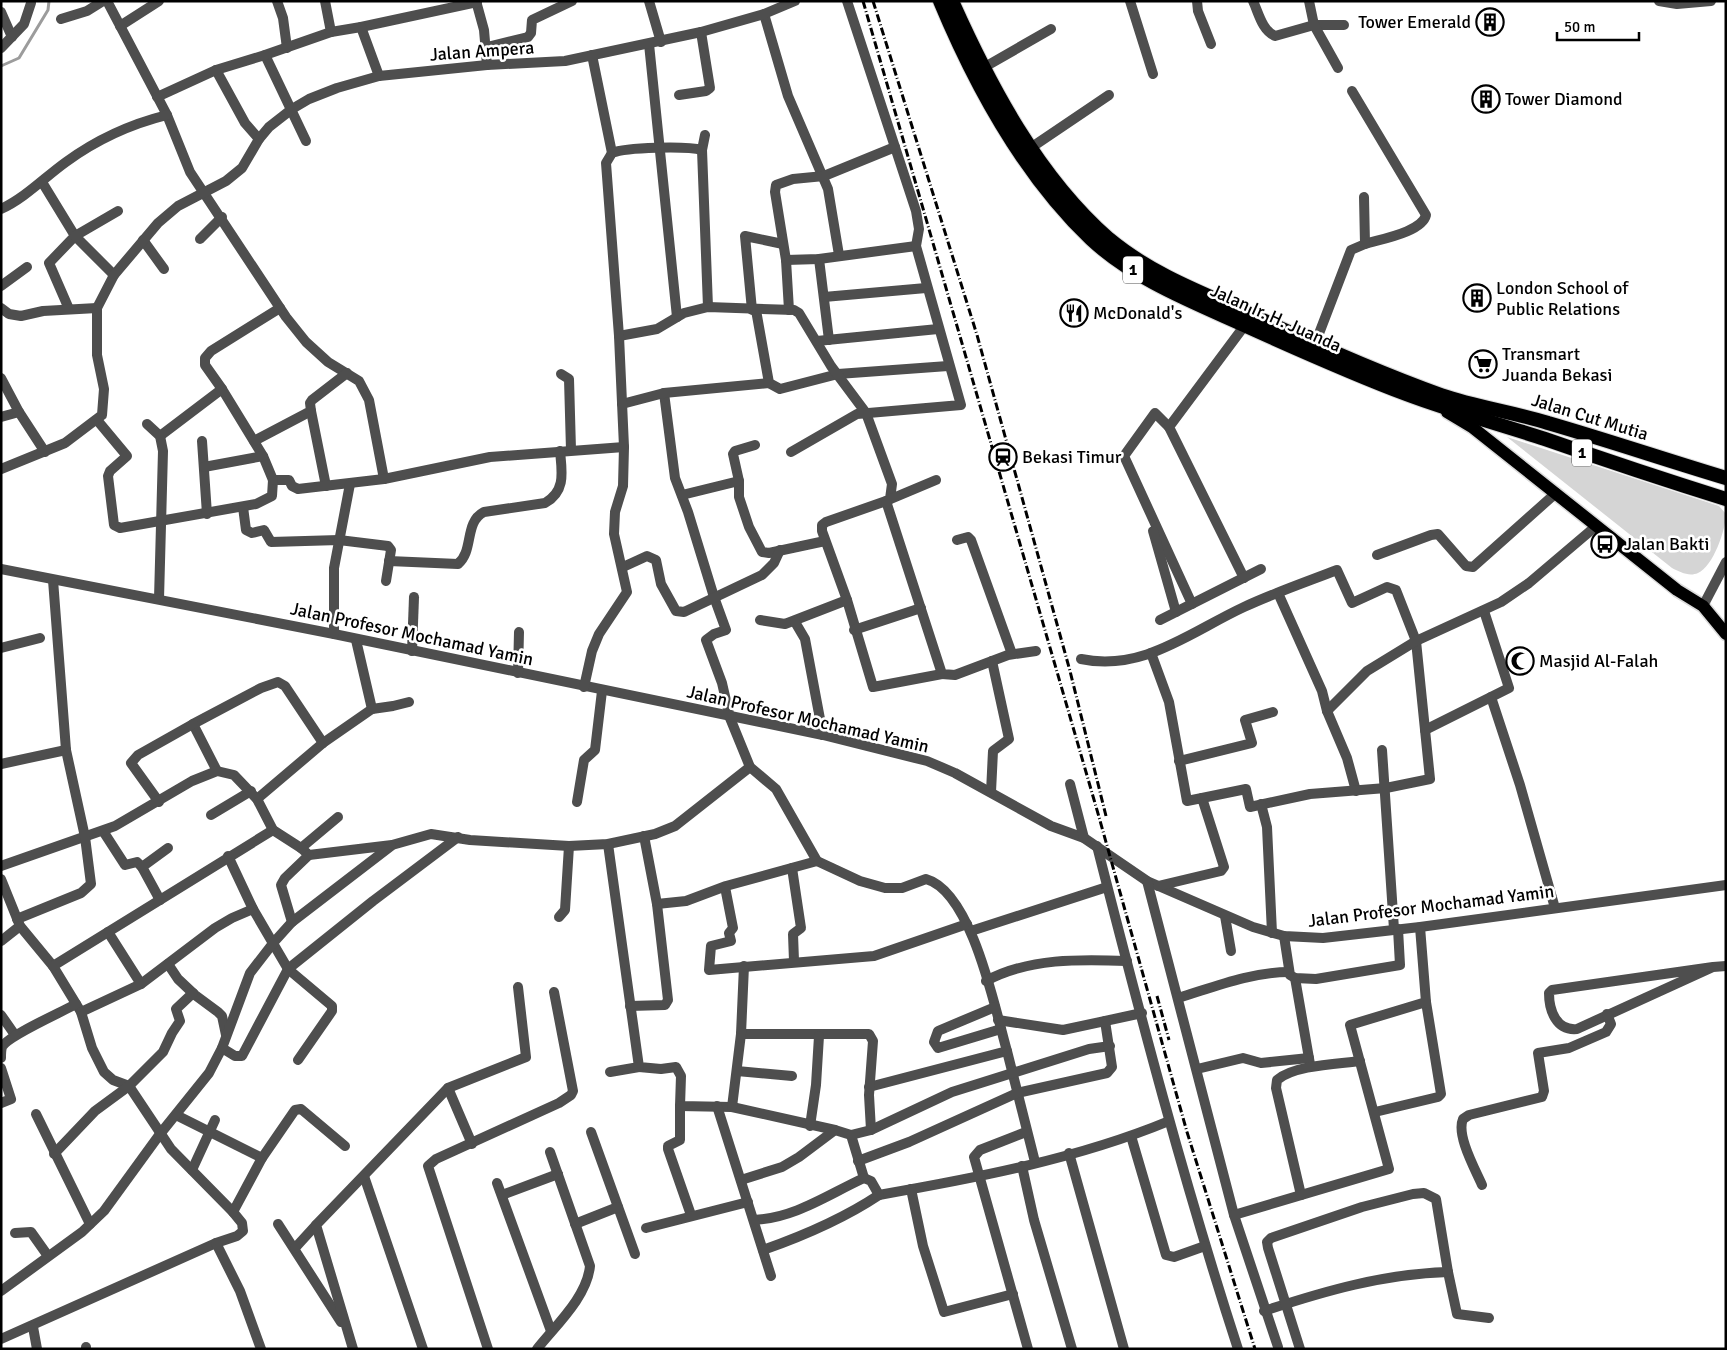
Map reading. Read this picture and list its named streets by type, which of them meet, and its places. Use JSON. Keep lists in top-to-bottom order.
{
  "streets": {
    "highway": ["1", "Jalan Ir. H. Juanda", "Jalan Cut Mutia"],
    "street": ["Jalan Ampera", "Jalan Profesor Mochamad Yamin"]
  },
  "crossings": [
    ["Jalan Ir. H. Juanda", "Jalan Cut Mutia"]
  ],
  "places": {
    "building": ["Tower Emerald", "Tower Diamond", "London School of Public Relations"],
    "restaurant": ["McDonald's"],
    "supermarket": ["Transmart Juanda Bekasi"],
    "station": ["Bekasi Timur"],
    "bus stop": ["Jalan Bakti"],
    "mosque": ["Masjid Al-Falah"]
  },
  "scale_bar": "50 m"
}
